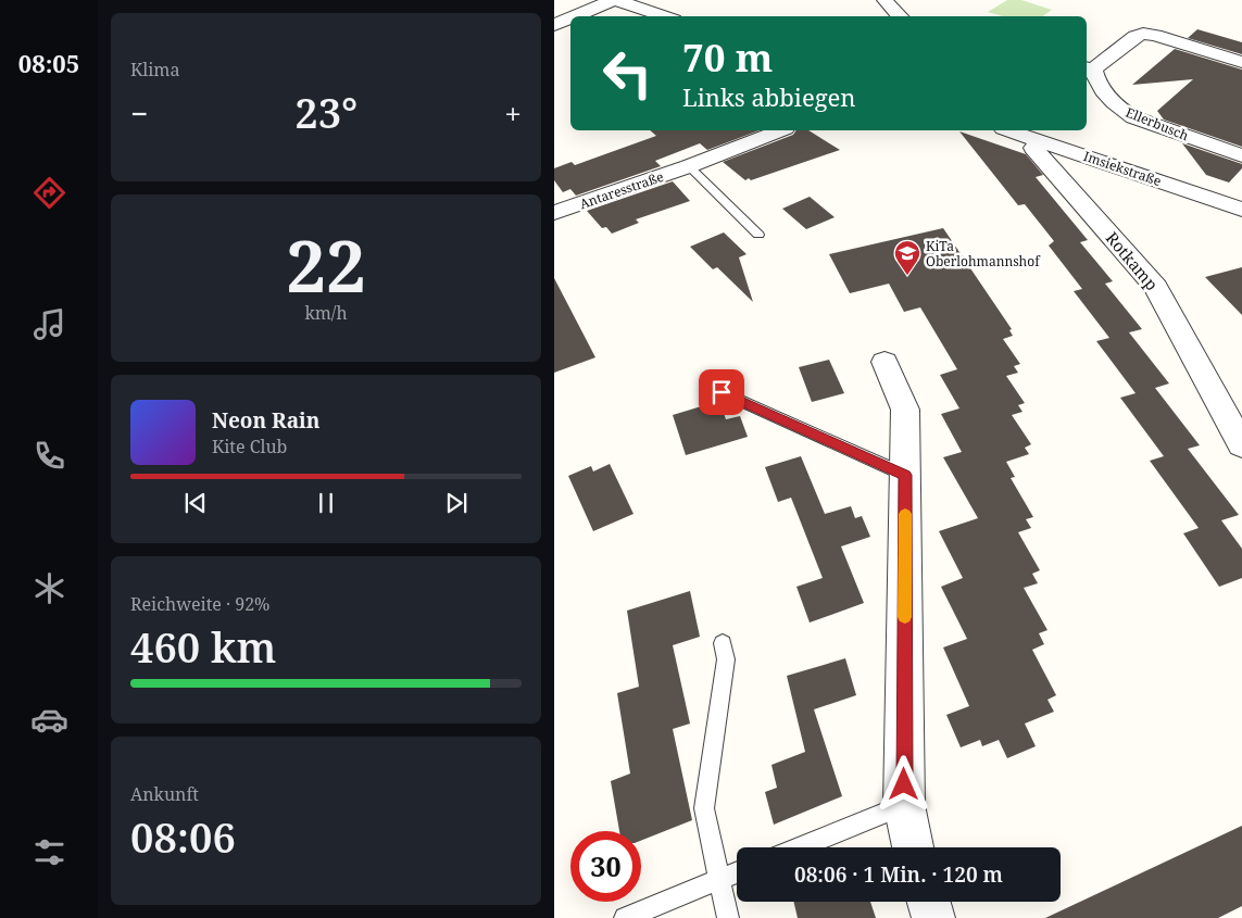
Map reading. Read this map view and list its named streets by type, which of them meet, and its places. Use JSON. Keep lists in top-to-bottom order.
{
  "streets": {
    "street": [
      "Ellerbusch",
      "Imsiekstraße",
      "Antaresstraße",
      "Rotkamp"
    ]
  },
  "places": {
    "school or university": ["KiTa Oberlohmannshof"]
  },
  "page": {
    "tabs": "08:05",
    "tile": [
      "Klima",
      ["22", "km/h"],
      ["Reichweite · 92%", "460 km"],
      ["Ankunft", "08:06"]
    ],
    "turn": ["70 m", "Links abbiegen"],
    "heat": ["−", "23°", "+"],
    "song": ["Neon Rain", "Kite Club"],
    "limit": "30",
    "trip": "08:06 · 1 Min. · 120 m"
  }
}
